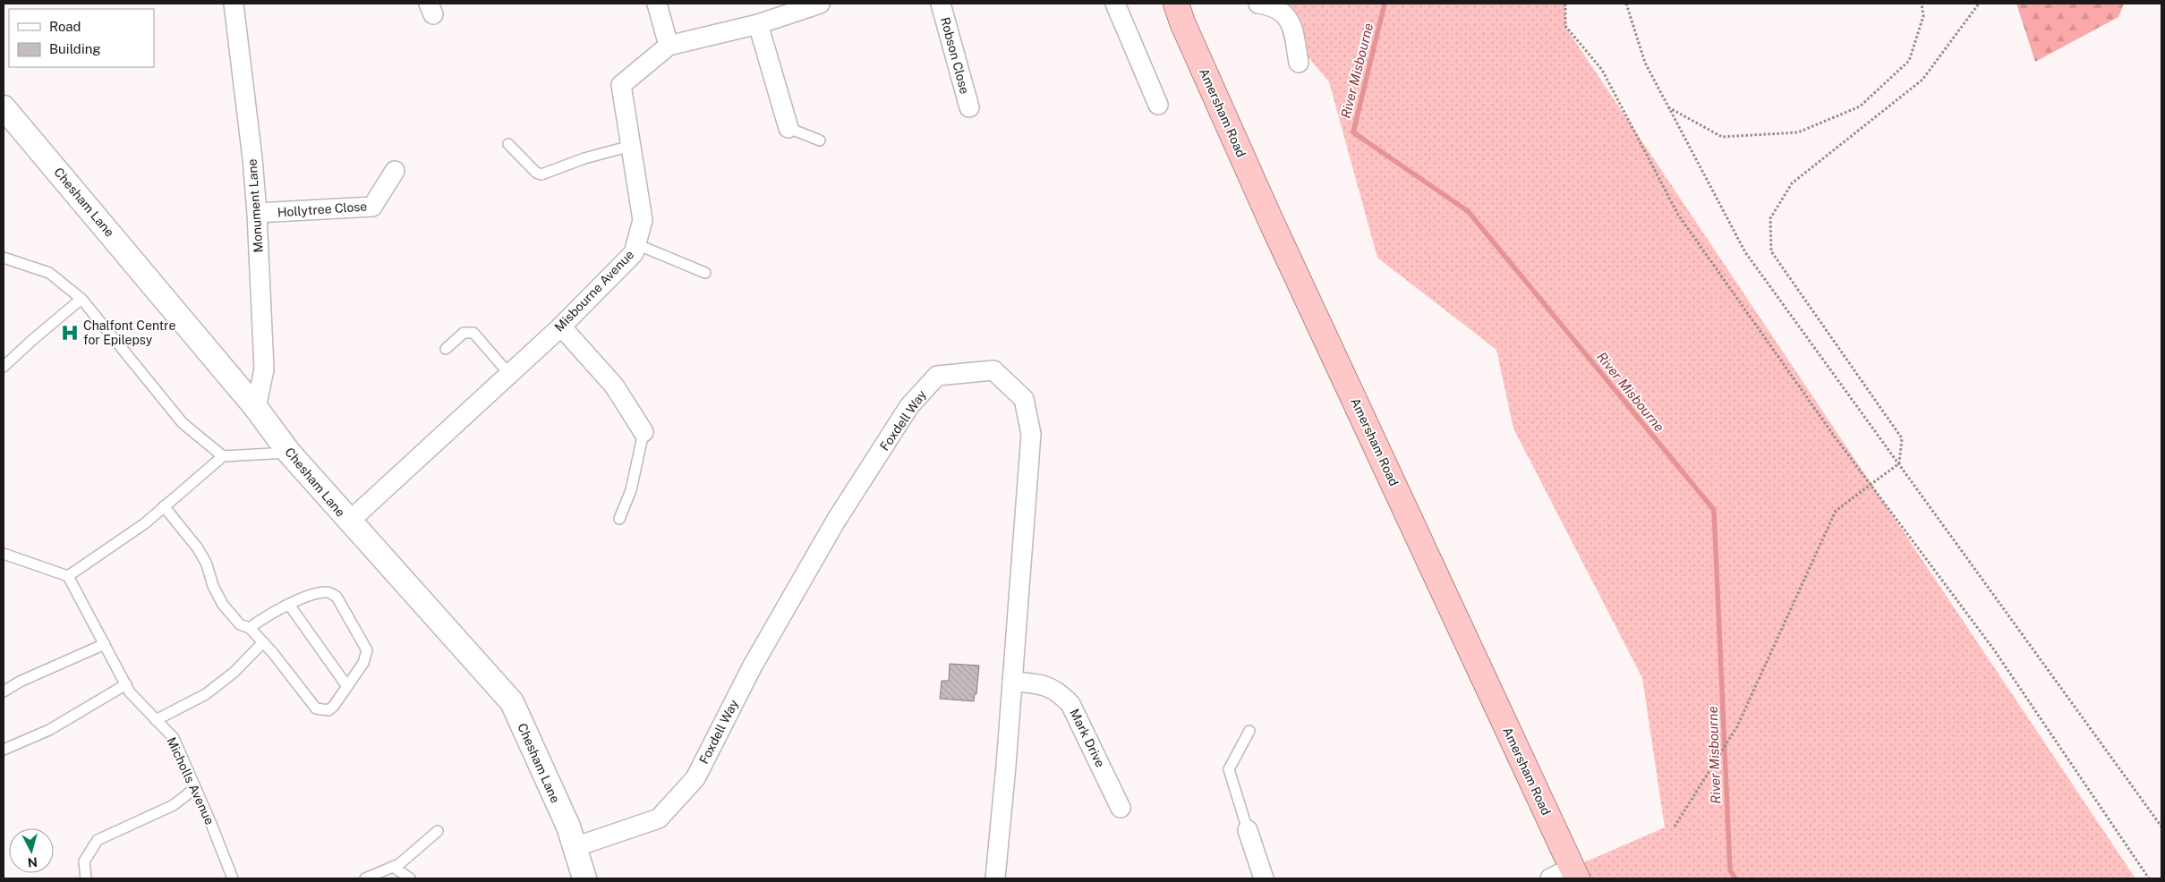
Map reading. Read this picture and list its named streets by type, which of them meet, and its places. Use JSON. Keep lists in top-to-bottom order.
{
  "streets": {
    "highway": ["Amersham Road"],
    "street": [
      "Robson Close",
      "Chesham Lane",
      "Monument Lane",
      "Hollytree Close",
      "Misbourne Avenue",
      "Foxdell Way",
      "Mark Drive"
    ],
    "lane": ["Micholls Avenue"]
  },
  "crossings": [
    ["Chesham Lane", "Monument Lane"],
    ["Chesham Lane", "Misbourne Avenue"],
    ["Chesham Lane", "Foxdell Way"],
    ["Monument Lane", "Hollytree Close"],
    ["Foxdell Way", "Mark Drive"]
  ],
  "water": ["River Misbourne"],
  "places": {
    "hospital": ["Chalfont Centre for Epilepsy"]
  },
  "legend": ["Road", "Building"],
  "north": "bottom"
}
